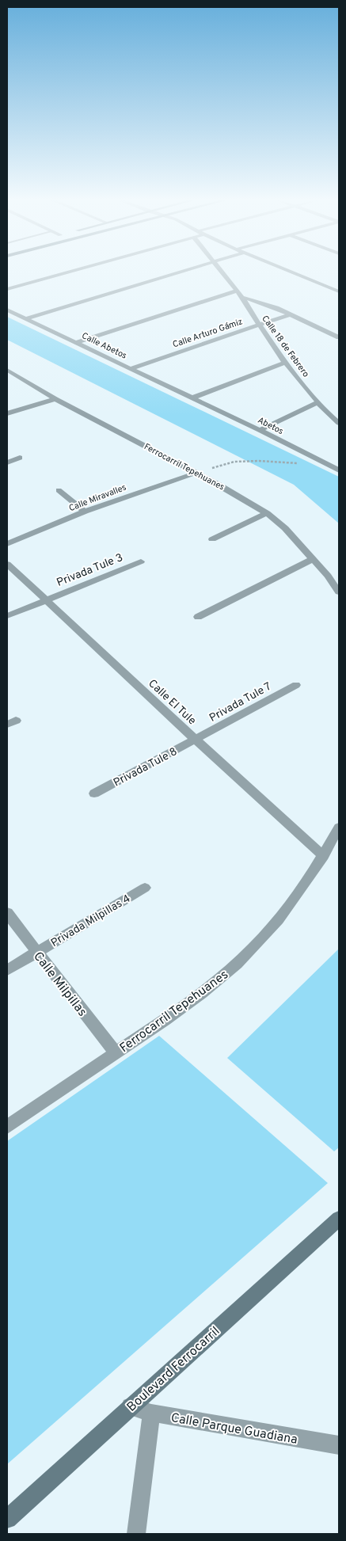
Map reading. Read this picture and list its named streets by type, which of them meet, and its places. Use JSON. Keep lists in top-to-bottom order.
{
  "streets": {
    "main road": ["Boulevard Ferrocarril"],
    "street": [
      "Calle Arturo Gámiz",
      "Calle Abetos",
      "Calle 18 de Febrero",
      "Abetos",
      "Ferrocarril Tepehuanes",
      "Calle Miravalles",
      "Privada Tule 3",
      "Calle El Tule",
      "Privada Tule 7",
      "Privada Tule 8",
      "Privada Milpillas 4",
      "Calle Milpillas",
      "Calle Parque Guadiana"
    ]
  },
  "crossings": [
    ["Calle Arturo Gámiz", "Calle Abetos"],
    ["Calle Arturo Gámiz", "Calle 18 de Febrero"],
    ["Calle Abetos", "Abetos"],
    ["Ferrocarril Tepehuanes", "Calle Miravalles"],
    ["Ferrocarril Tepehuanes", "Calle El Tule"],
    ["Ferrocarril Tepehuanes", "Calle Milpillas"],
    ["Privada Tule 3", "Calle El Tule"],
    ["Calle El Tule", "Privada Tule 7"],
    ["Calle El Tule", "Privada Tule 8"],
    ["Privada Tule 7", "Privada Tule 8"],
    ["Privada Milpillas 4", "Calle Milpillas"],
    ["Boulevard Ferrocarril", "Calle Parque Guadiana"]
  ]
}
